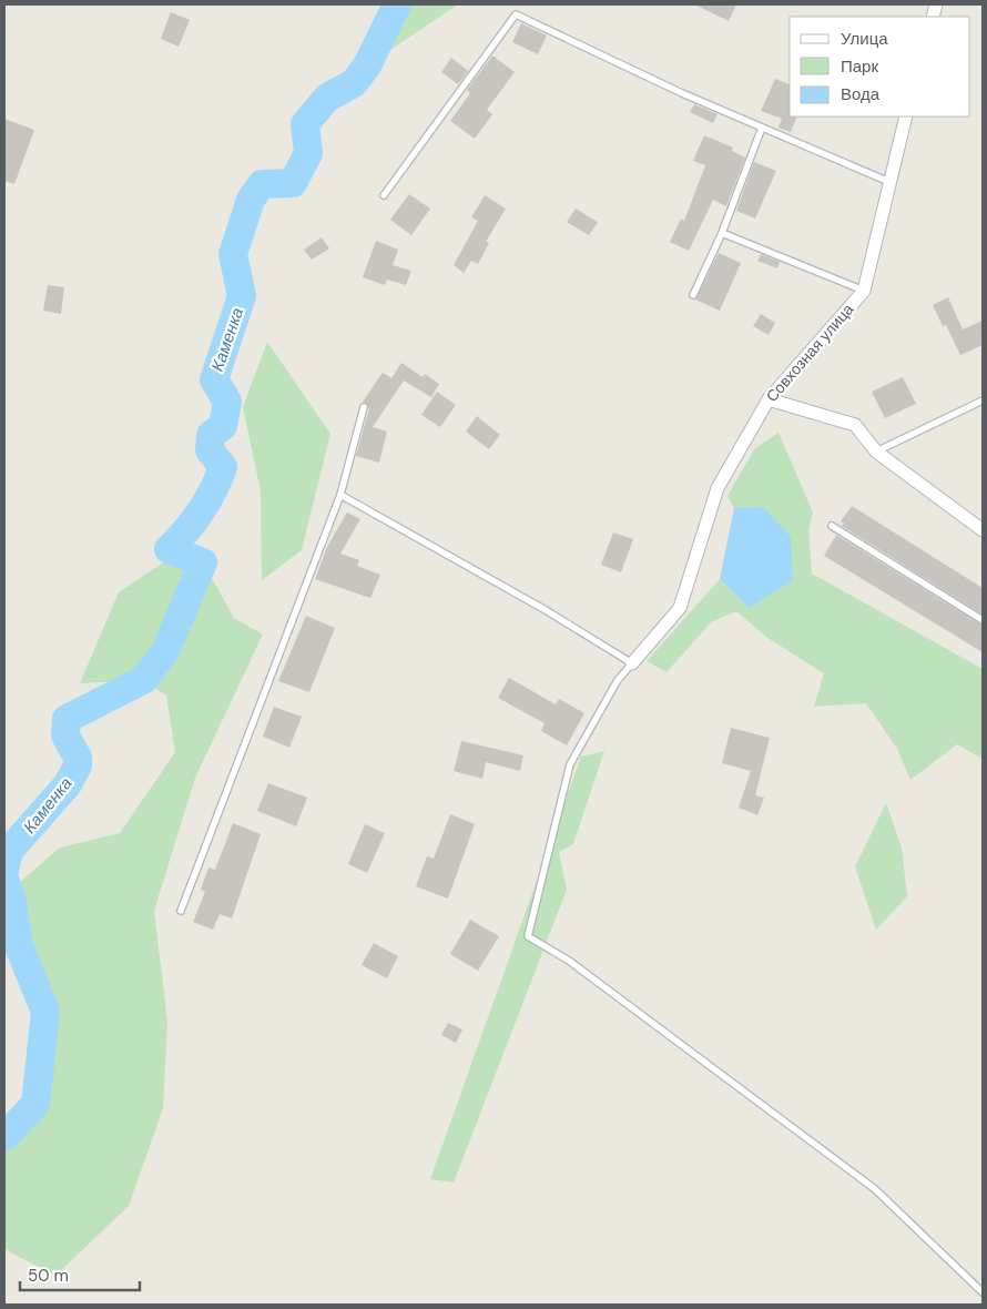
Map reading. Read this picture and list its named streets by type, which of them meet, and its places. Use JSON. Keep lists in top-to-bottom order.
{
  "streets": {
    "street": ["Совхозная улица"]
  },
  "water": ["Каменка"],
  "legend": ["Улица", "Парк", "Вода"],
  "scale_bar": "50 m"
}
